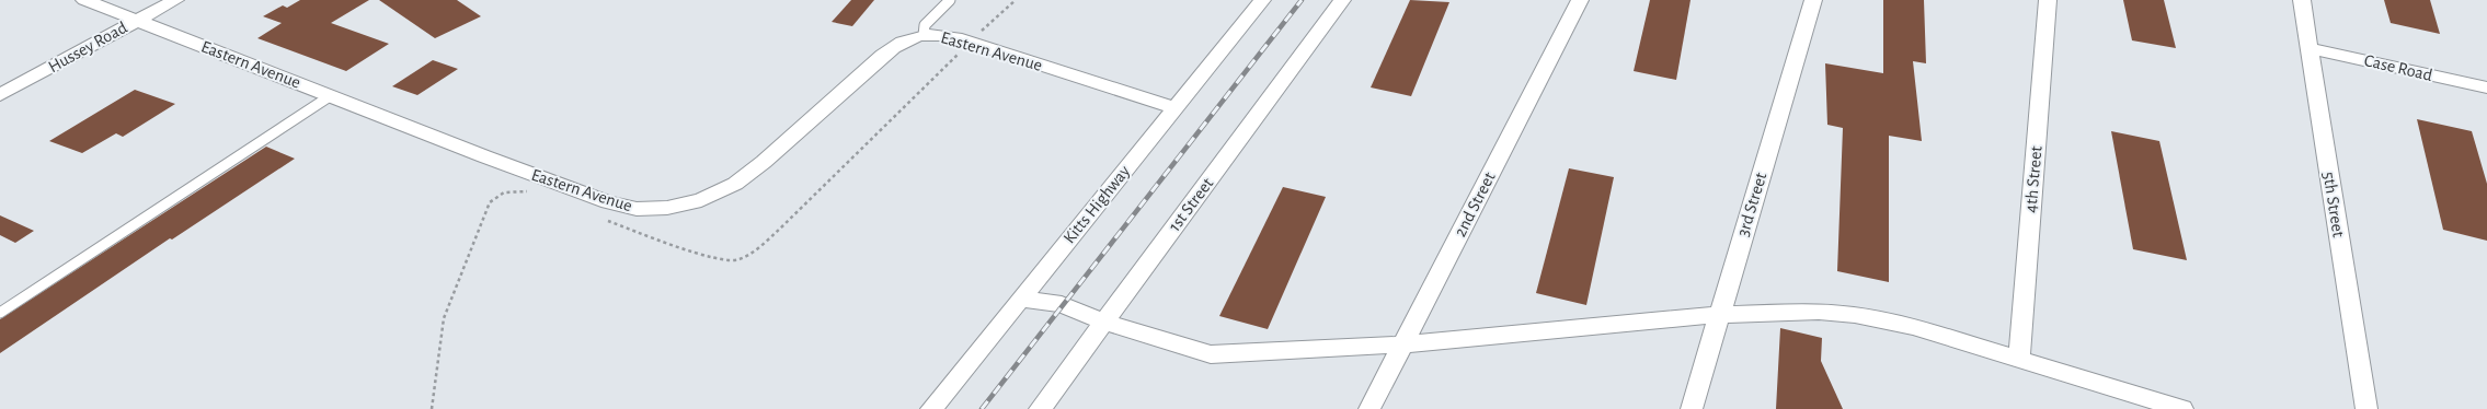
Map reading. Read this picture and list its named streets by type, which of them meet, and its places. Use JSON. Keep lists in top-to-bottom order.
{
  "streets": {
    "street": [
      "Hussey Road",
      "Eastern Avenue",
      "Case Road",
      "4th Street",
      "Kitts Highway",
      "1st Street",
      "2nd Street",
      "3rd Street",
      "5th Street"
    ]
  },
  "crossings": [
    ["Hussey Road", "Eastern Avenue"],
    ["Eastern Avenue", "Kitts Highway"],
    ["Case Road", "5th Street"]
  ]
}
